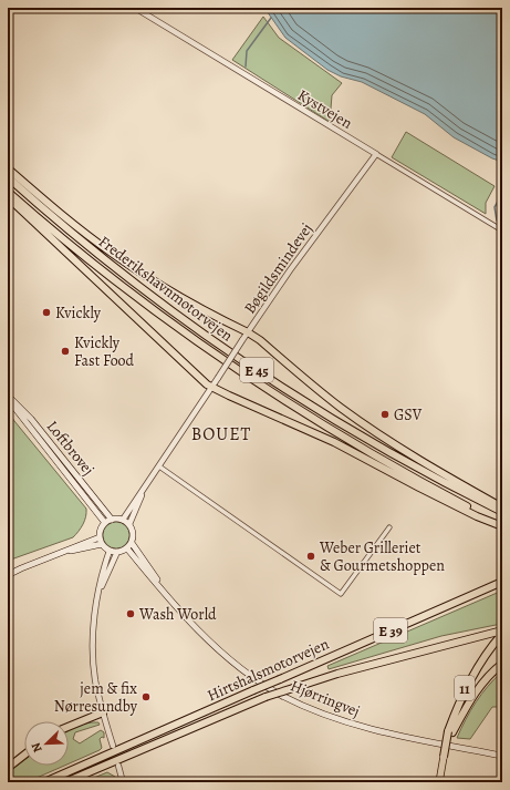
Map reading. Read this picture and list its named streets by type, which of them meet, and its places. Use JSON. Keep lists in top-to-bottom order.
{
  "streets": {
    "highway": [
      "Frederikshavnmotorvejen",
      "E 45",
      "E 39",
      "Hirtshalsmotorvejen",
      "11"
    ],
    "main road": ["Loftbrovej", "Hjørringvej"],
    "street": ["Kystvejen", "Bøgildsmindevej"]
  },
  "crossings": [
    ["Kystvejen", "Bøgildsmindevej"],
    ["Bøgildsmindevej", "Loftbrovej"],
    ["Bøgildsmindevej", "Hjørringvej"],
    ["Loftbrovej", "Hjørringvej"],
    ["Hirtshalsmotorvejen", "11"]
  ],
  "districts": ["BOUET"],
  "places": [
    "Kvickly",
    "Kvickly Fast Food",
    "GSV",
    "Weber Grilleriet & Gourmetshoppen",
    "Wash World",
    "jem & fix Nørresundby"
  ],
  "north": "bottom left"
}
